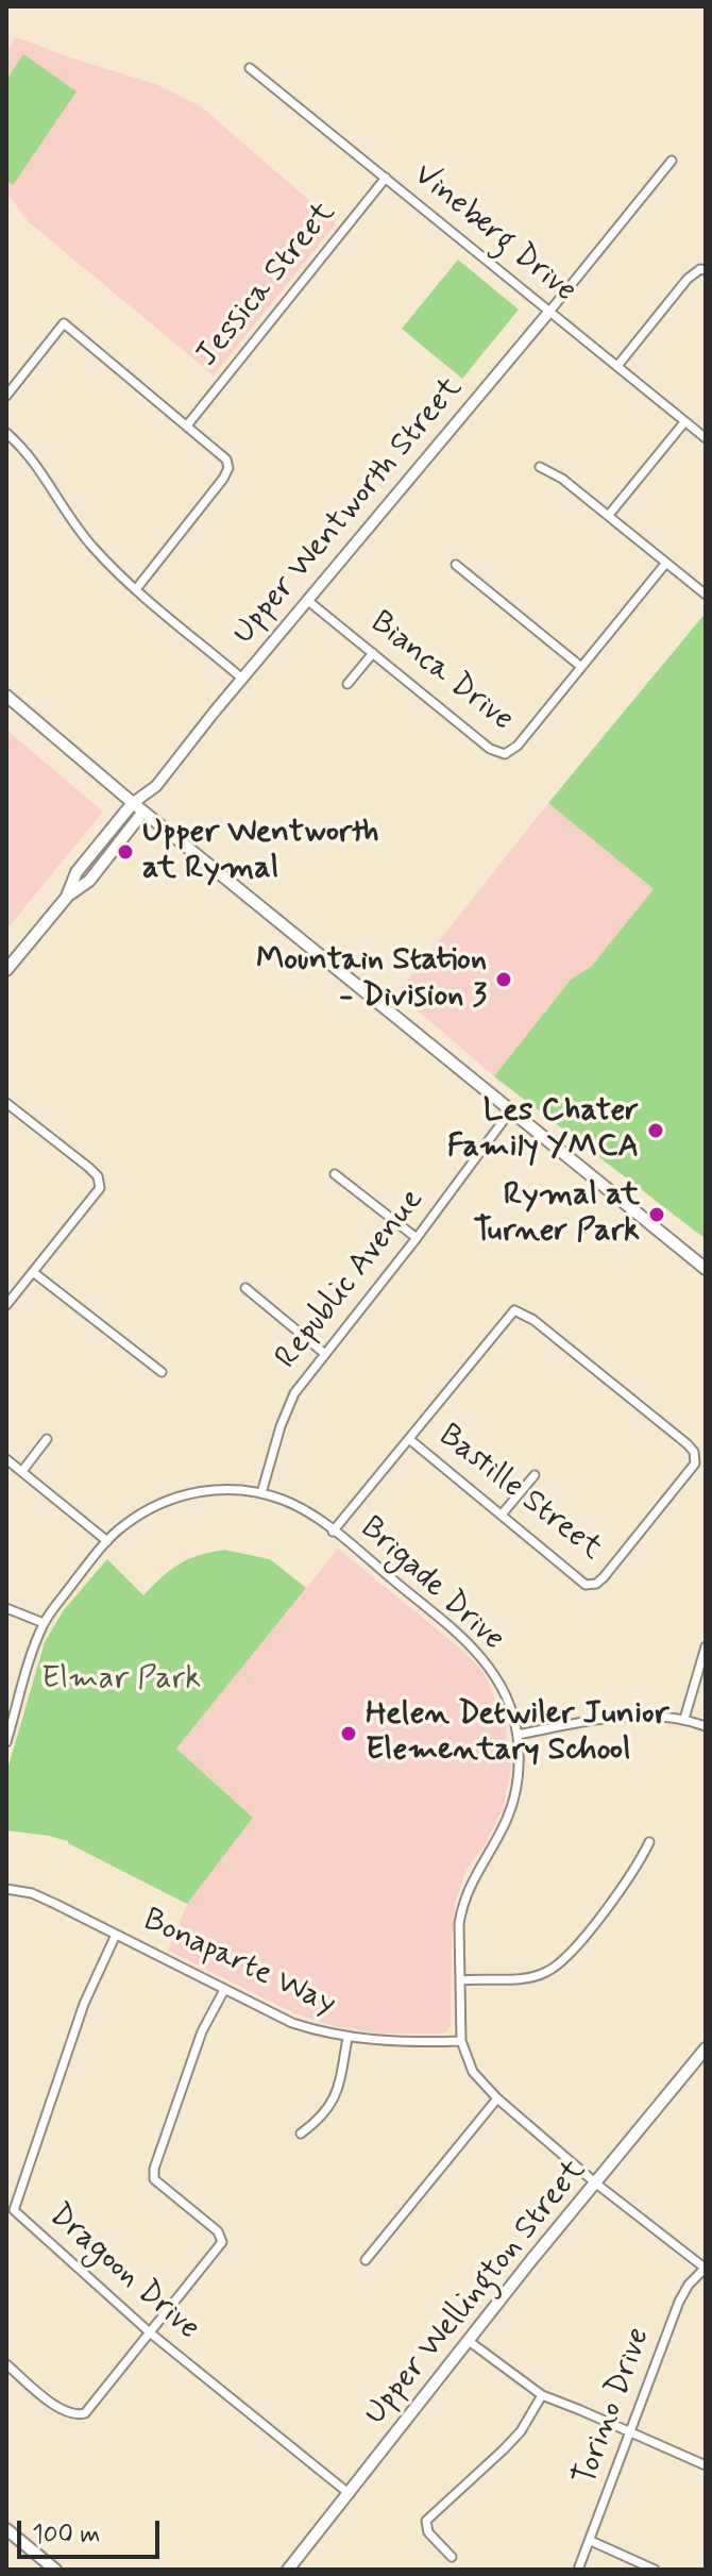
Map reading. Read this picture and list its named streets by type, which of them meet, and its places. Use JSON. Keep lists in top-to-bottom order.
{
  "streets": {
    "main road": ["Upper Wentworth Street", "Upper Wellington Street"],
    "street": [
      "Vineberg Drive",
      "Jessica Street",
      "Bianca Drive",
      "Republic Avenue",
      "Bastille Street",
      "Brigade Drive",
      "Bonaparte Way",
      "Dragoon Drive",
      "Torino Drive"
    ]
  },
  "crossings": [
    ["Vineberg Drive", "Jessica Street"],
    ["Vineberg Drive", "Upper Wentworth Street"],
    ["Upper Wentworth Street", "Bianca Drive"],
    ["Republic Avenue", "Brigade Drive"],
    ["Bastille Street", "Brigade Drive"],
    ["Brigade Drive", "Bonaparte Way"],
    ["Brigade Drive", "Upper Wellington Street"],
    ["Brigade Drive", "Torino Drive"],
    ["Bonaparte Way", "Dragoon Drive"],
    ["Dragoon Drive", "Upper Wellington Street"]
  ],
  "parks": ["Elmar Park"],
  "places": [
    "Upper Wentworth at Rymal",
    "Mountain Station - Division 3",
    "Les Chater Family YMCA",
    "Rymal at Turner Park",
    "Helen Detwiler Junior Elementary School"
  ],
  "scale_bar": "100 m"
}
